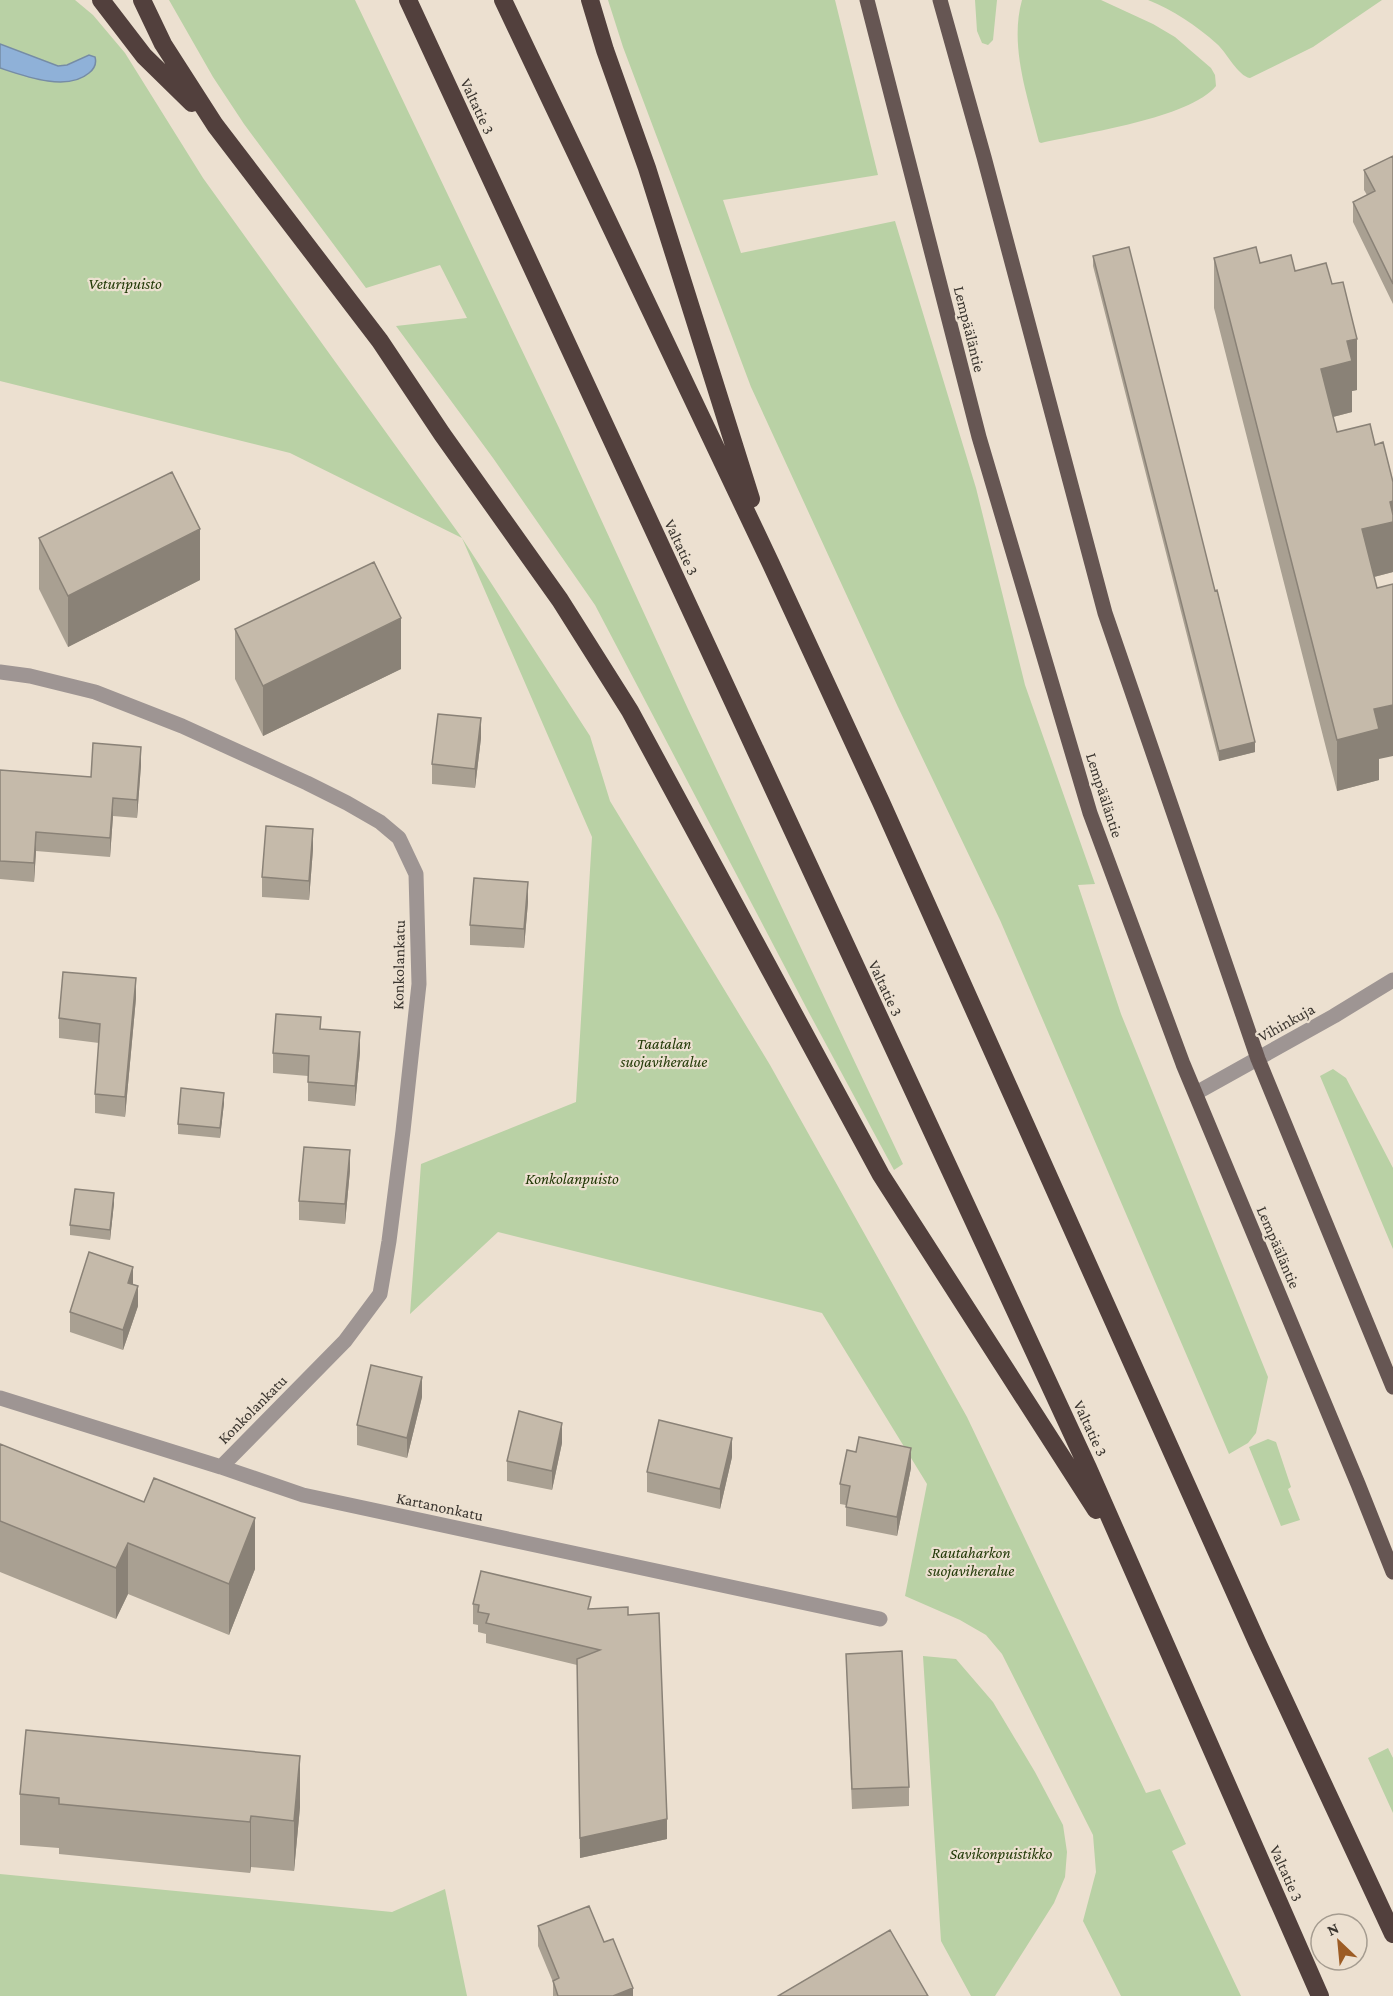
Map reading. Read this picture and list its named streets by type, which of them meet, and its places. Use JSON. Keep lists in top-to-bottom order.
{
  "streets": {
    "highway": ["Valtatie 3"],
    "main road": ["Lempääläntie"],
    "street": ["Konkolankatu", "Vihinkuja", "Kartanonkatu"]
  },
  "crossings": [
    ["Lempääläntie", "Vihinkuja"],
    ["Konkolankatu", "Kartanonkatu"]
  ],
  "parks": [
    "Veturipuisto",
    "Taatalan suojaviheralue",
    "Konkolanpuisto",
    "Rautaharkon suojaviheralue",
    "Savikonpuistikko"
  ],
  "north": "top left"
}
